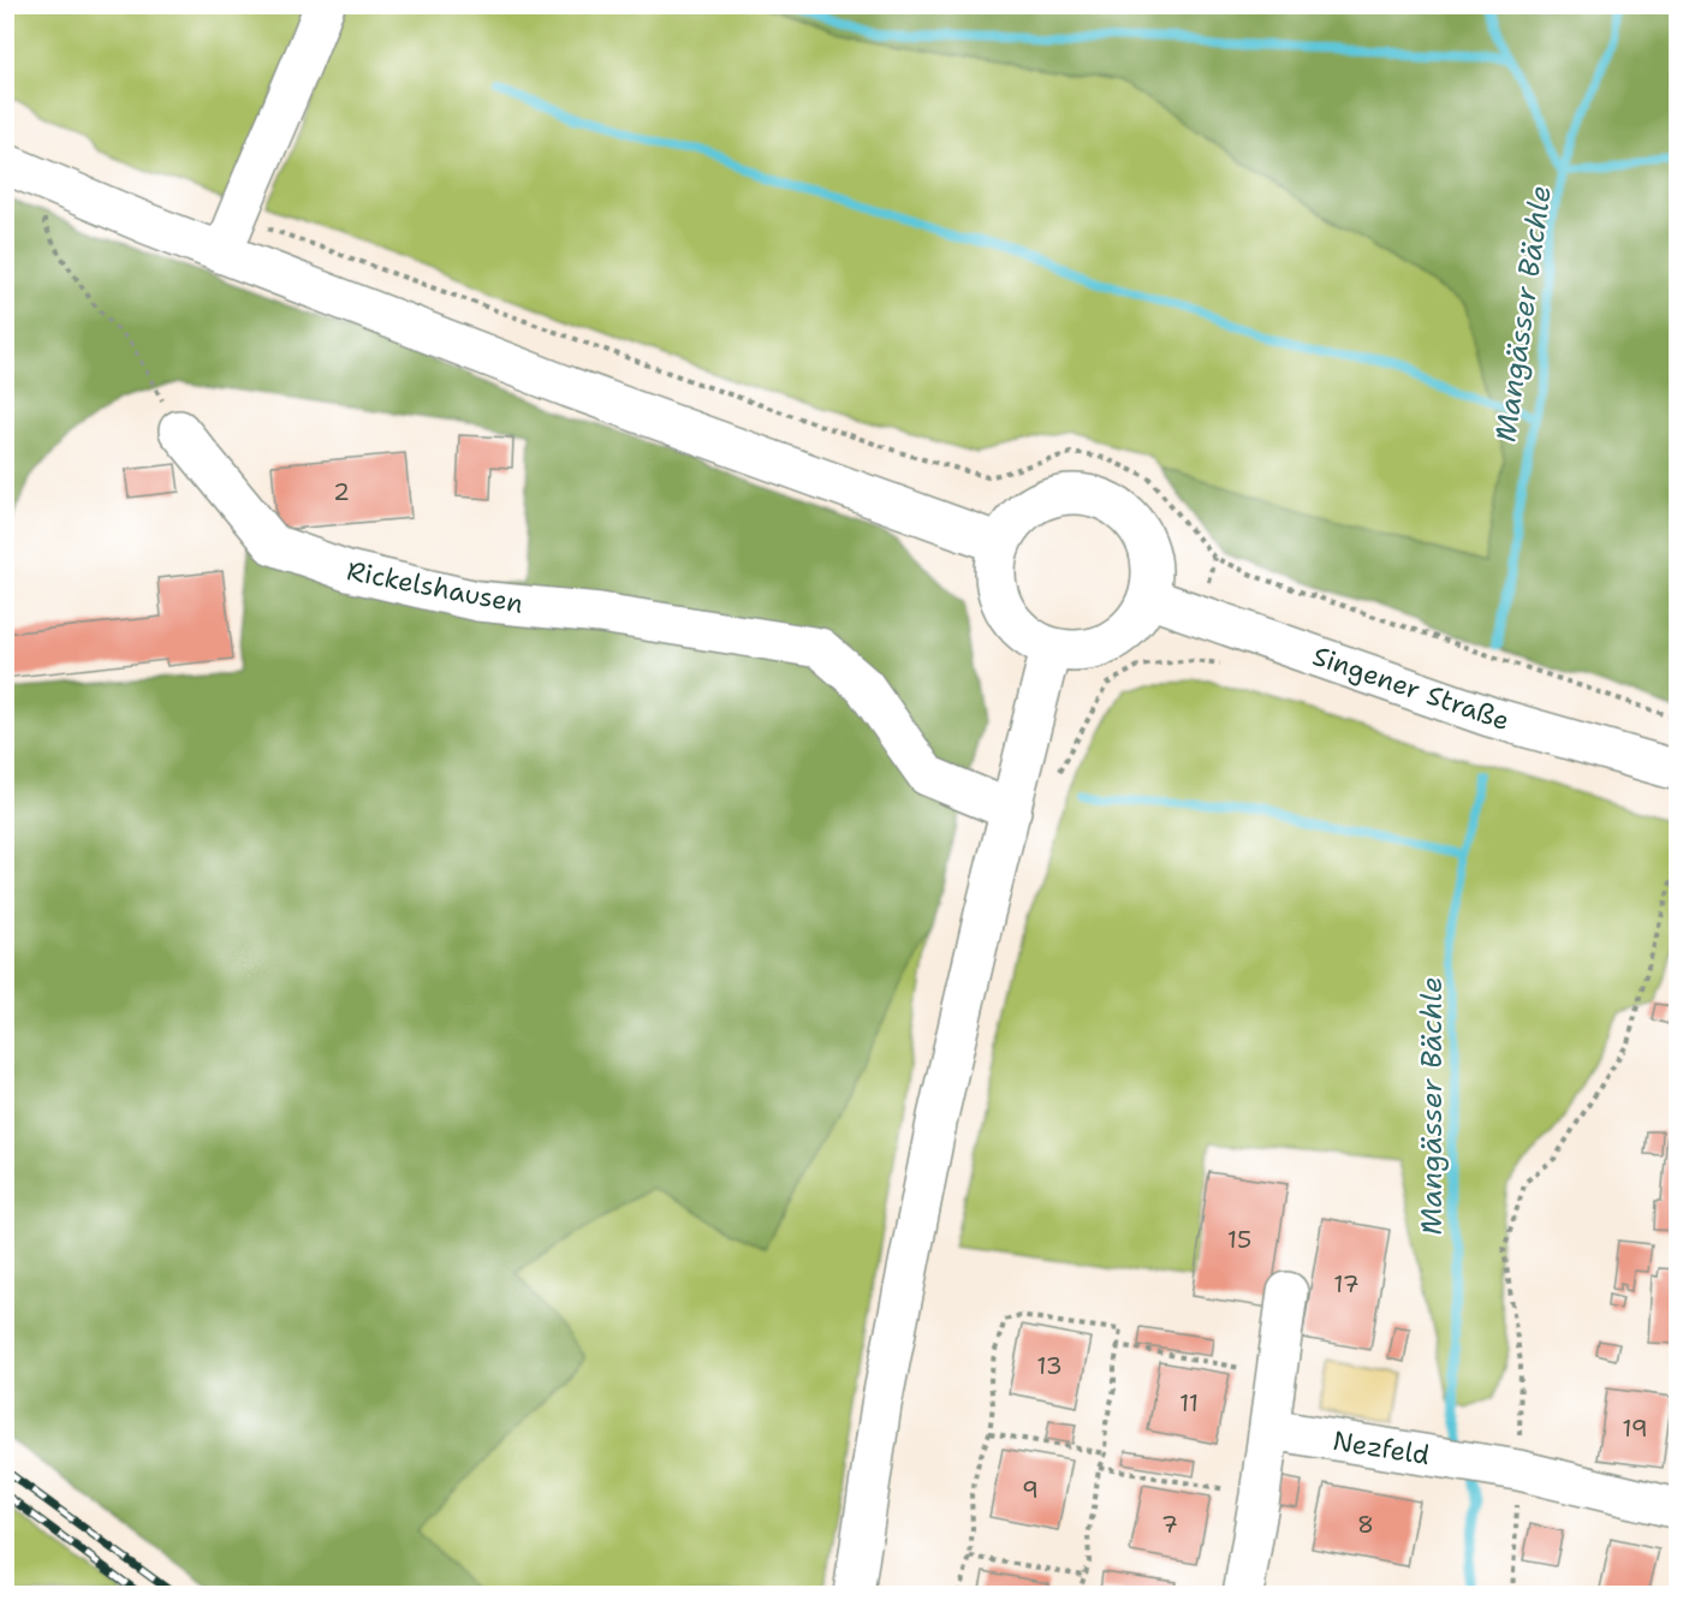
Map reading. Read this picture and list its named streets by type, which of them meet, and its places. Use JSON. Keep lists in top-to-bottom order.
{
  "streets": {
    "main road": ["Rickelshausen", "Singener Straße", "Nezfeld"]
  },
  "water": ["Mangässer Bächle"],
  "house_numbers": [
    "2",
    "15",
    "17",
    "13",
    "11",
    "19",
    "9",
    "7",
    "8"
  ]
}
